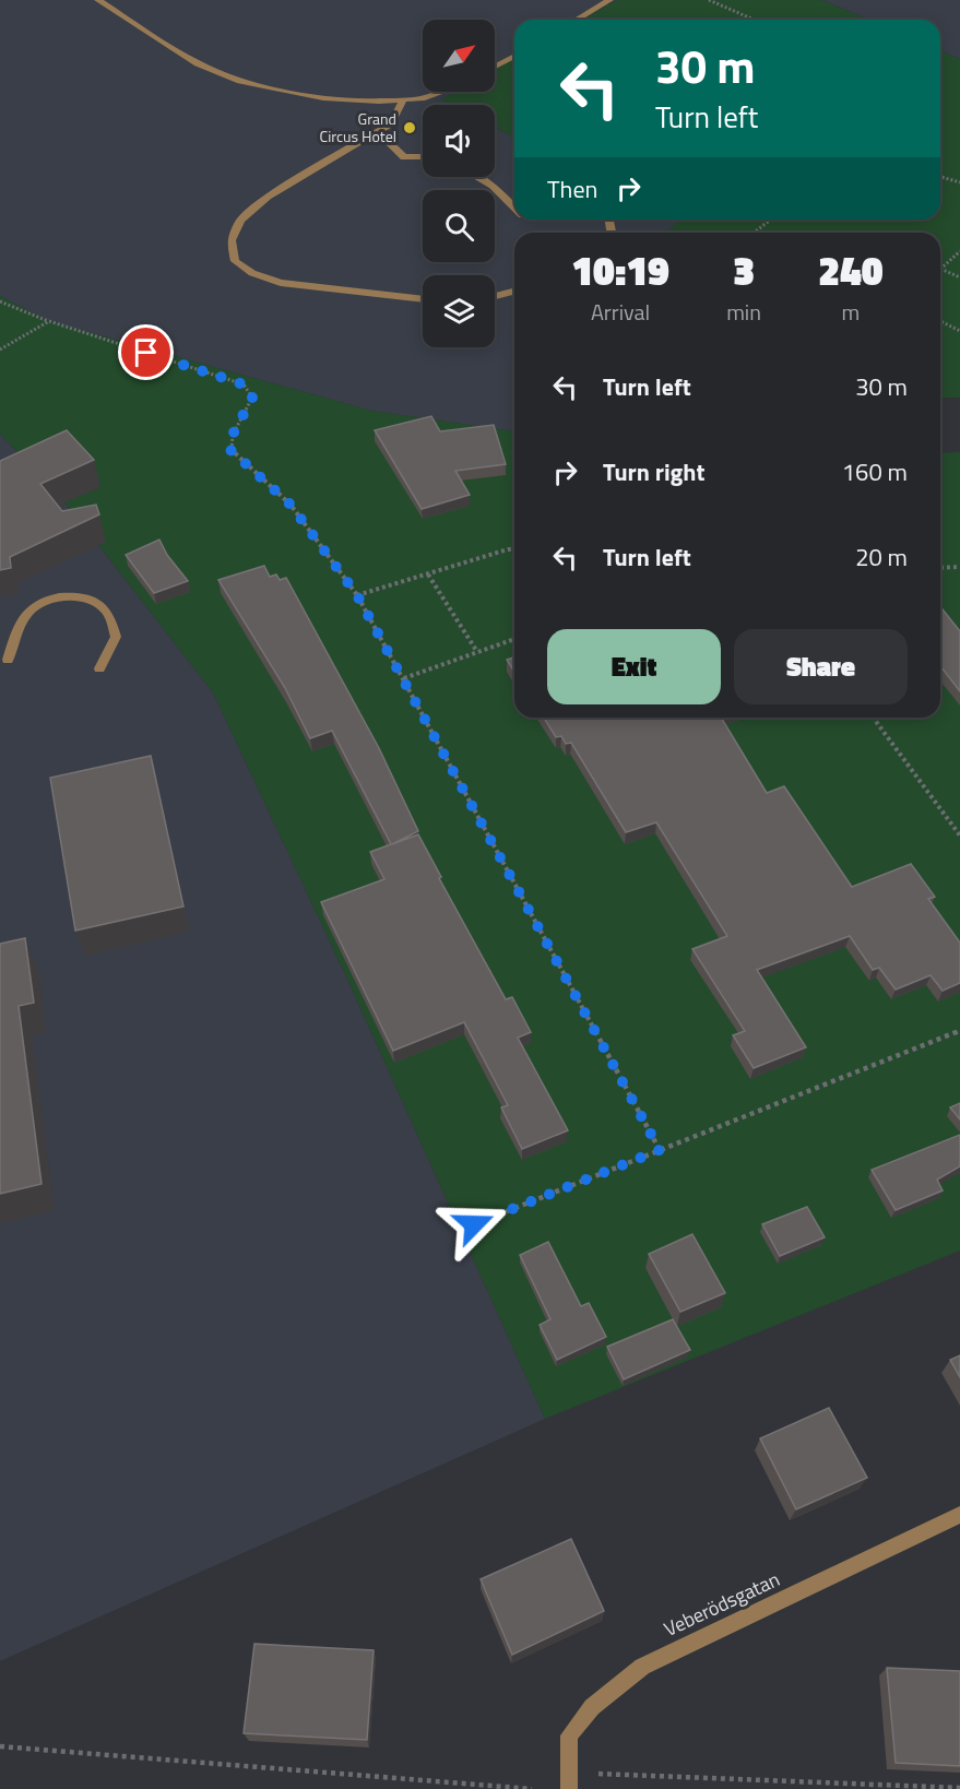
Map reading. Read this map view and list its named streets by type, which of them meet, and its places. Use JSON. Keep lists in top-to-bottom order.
{
  "streets": {
    "street": ["Veberödsgatan"]
  },
  "places": ["Grand Circus Hotel"],
  "north": "top right",
  "page": {
    "turn": ["30 m", "Turn left"],
    "then": "Then",
    "eta": [
      "10:19",
      "Arrival",
      "3",
      "min",
      "240",
      "m"
    ],
    "list": [
      {
        "name": "Turn left",
        "value": "30 m"
      },
      {
        "name": "Turn right",
        "value": "160 m"
      },
      {
        "name": "Turn left",
        "value": "20 m"
      }
    ],
    "buttons": ["Exit", "Share"]
  }
}
